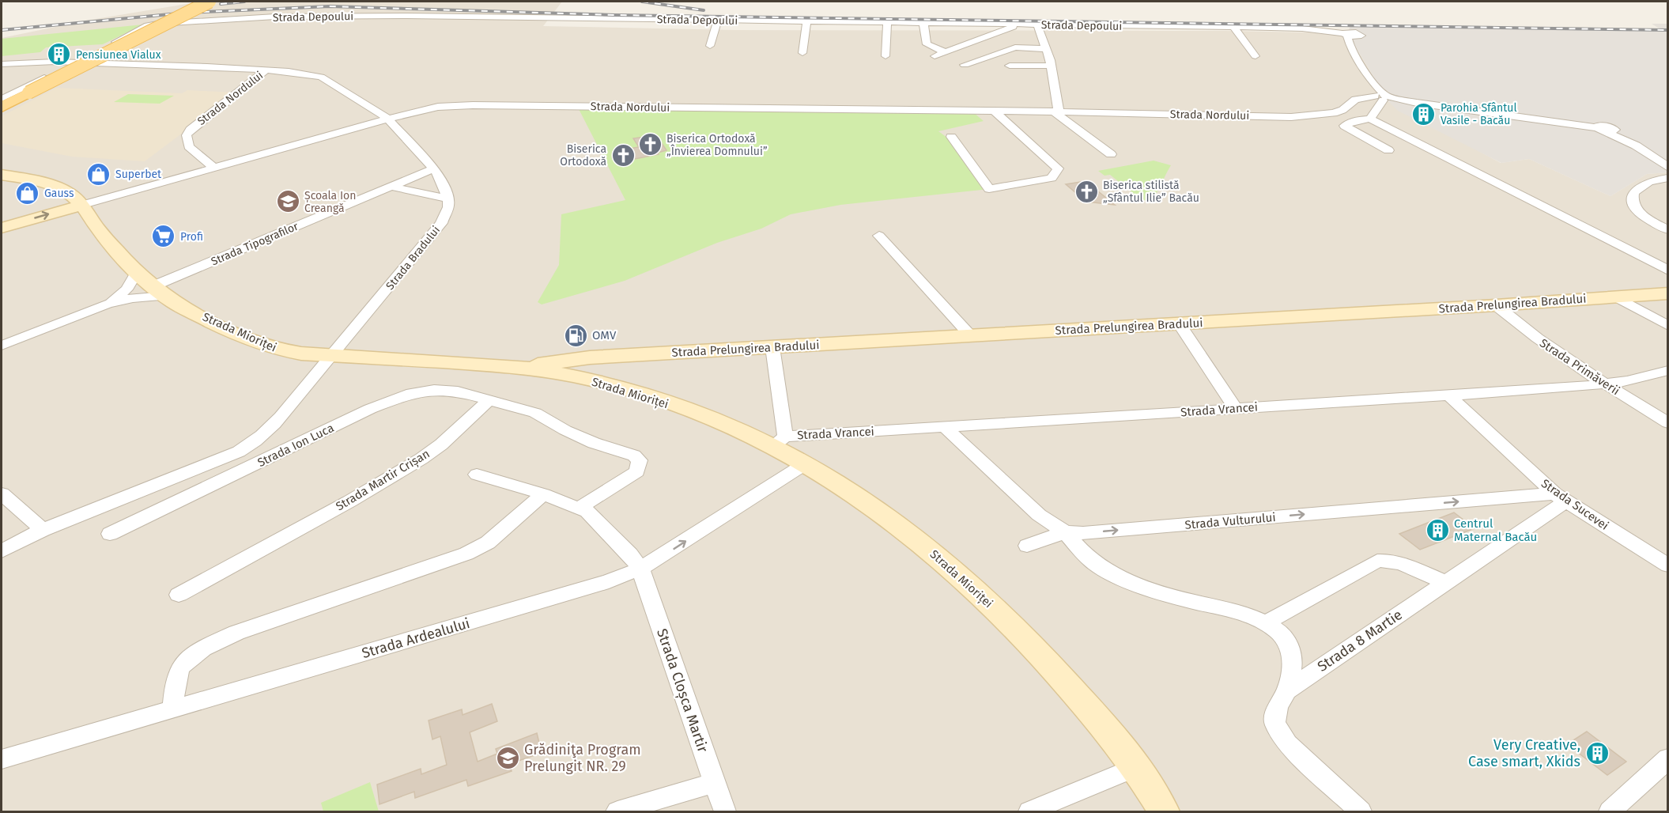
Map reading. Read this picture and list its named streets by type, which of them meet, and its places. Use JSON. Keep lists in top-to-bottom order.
{
  "streets": {
    "main road": ["Strada Nordului", "Strada Prelungirea Bradului", "Strada Mioriței"],
    "street": [
      "Strada Depoului",
      "Strada Tipografilor",
      "Strada Bradului",
      "Strada Primăverii",
      "Strada Vrancei",
      "Strada Ion Luca",
      "Strada Martir Crișan",
      "Strada Sucevei",
      "Strada Vulturului",
      "Strada Ardealului",
      "Strada 8 Martie",
      "Strada Cloșca Martir"
    ]
  },
  "crossings": [
    ["Strada Depoului", "Strada Nordului"],
    ["Strada Nordului", "Strada Mioriței"],
    ["Strada Tipografilor", "Strada Mioriței"],
    ["Strada Bradului", "Strada Mioriței"],
    ["Strada Bradului", "Strada Ion Luca"],
    ["Strada Prelungirea Bradului", "Strada Mioriței"],
    ["Strada Prelungirea Bradului", "Strada Primăverii"],
    ["Strada Mioriței", "Strada Vrancei"],
    ["Strada Mioriței", "Strada Ion Luca"],
    ["Strada Mioriței", "Strada Ardealului"],
    ["Strada Primăverii", "Strada Vrancei"],
    ["Strada Vrancei", "Strada Sucevei"],
    ["Strada Ion Luca", "Strada Martir Crișan"],
    ["Strada Sucevei", "Strada Vulturului"],
    ["Strada Sucevei", "Strada 8 Martie"],
    ["Strada Vulturului", "Strada 8 Martie"],
    ["Strada Ardealului", "Strada Cloșca Martir"]
  ],
  "places": {
    "building": [
      "Pensiunea Vialux",
      "Parohia Sfântul Vasile - Bacău",
      "Centrul Maternal Bacău",
      "Very Creative, Case smart, Xkids"
    ],
    "church": ["Biserica Ortodoxă „Învierea Domnului”", "Biserica Ortodoxă", "Biserica stilistă „Sfântul Ilie” Bacău"],
    "shop": ["Superbet", "Gauss"],
    "school or university": ["Școala Ion Creangă", "Grădiniţa Program Prelungit NR. 29"],
    "supermarket": ["Profi"],
    "fuel station": ["OMV"]
  }
}
